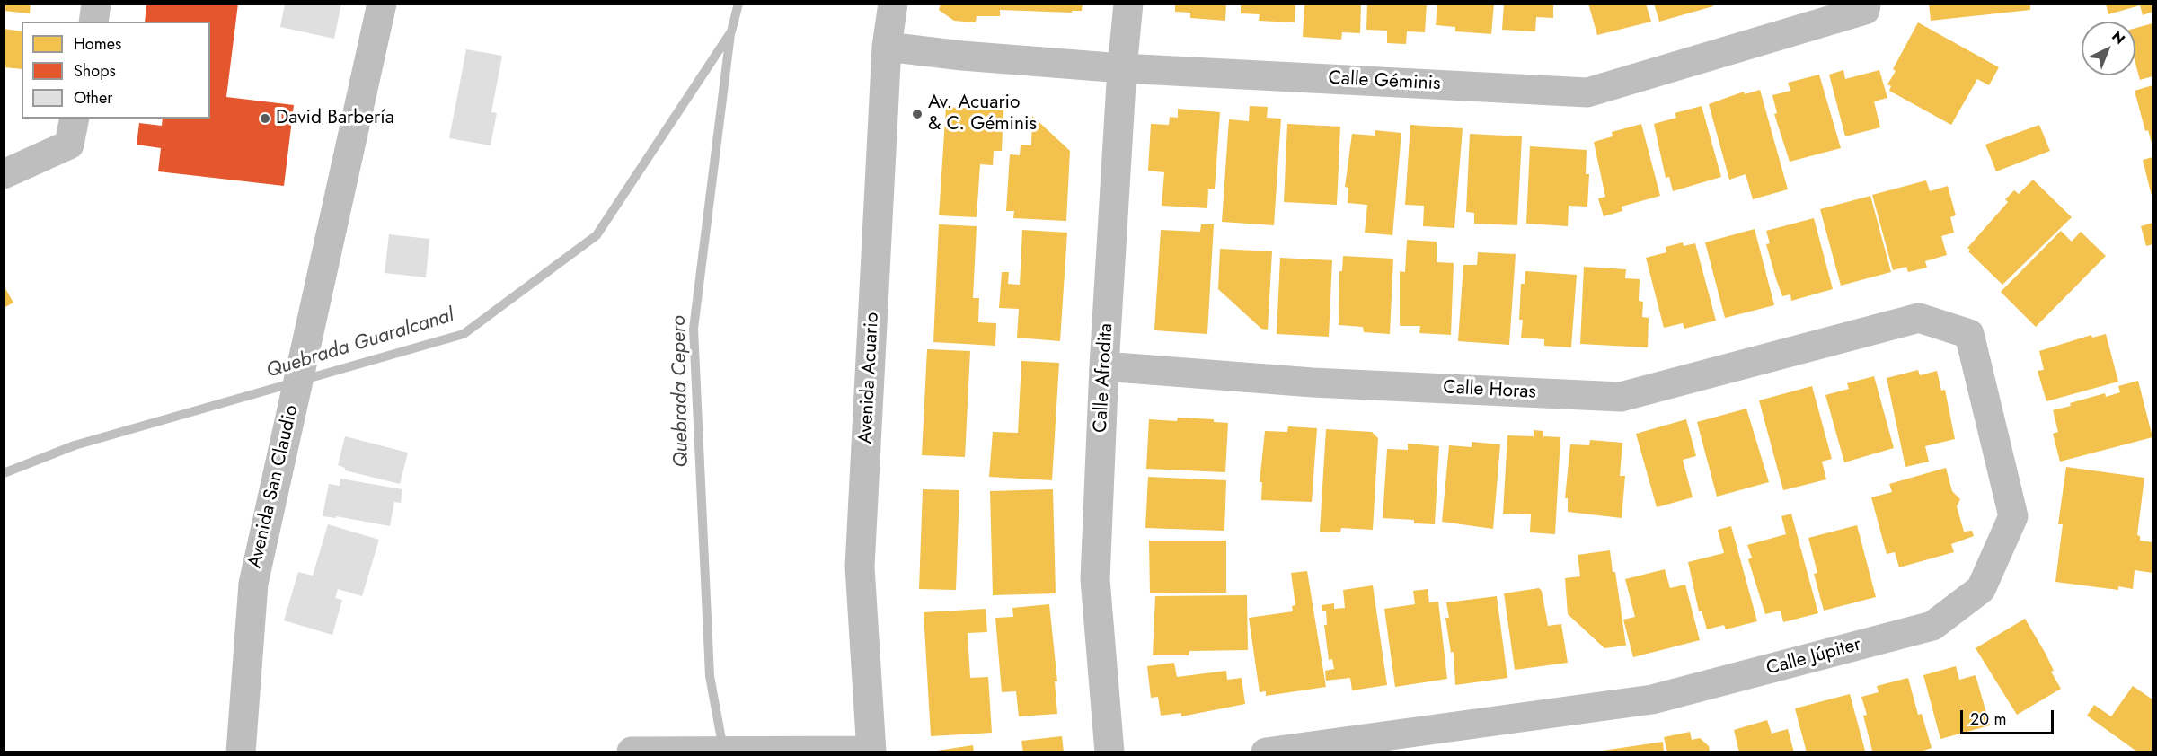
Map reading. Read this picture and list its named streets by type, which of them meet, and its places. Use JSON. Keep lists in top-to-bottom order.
{
  "streets": {
    "street": [
      "Calle Géminis",
      "Avenida Acuario",
      "Calle Afrodita",
      "Calle Horas",
      "Avenida San Claudio",
      "Calle Júpiter"
    ]
  },
  "crossings": [
    ["Calle Géminis", "Avenida Acuario"],
    ["Calle Géminis", "Calle Afrodita"],
    ["Calle Afrodita", "Calle Horas"],
    ["Calle Horas", "Calle Júpiter"]
  ],
  "water": ["Quebrada Guaralcanal", "Quebrada Cepero"],
  "places": ["Av. Acuario & C. Géminis", "David Barbería"],
  "legend": ["Homes", "Shops", "Other"],
  "scale_bar": "20 m",
  "north": "top right"
}
